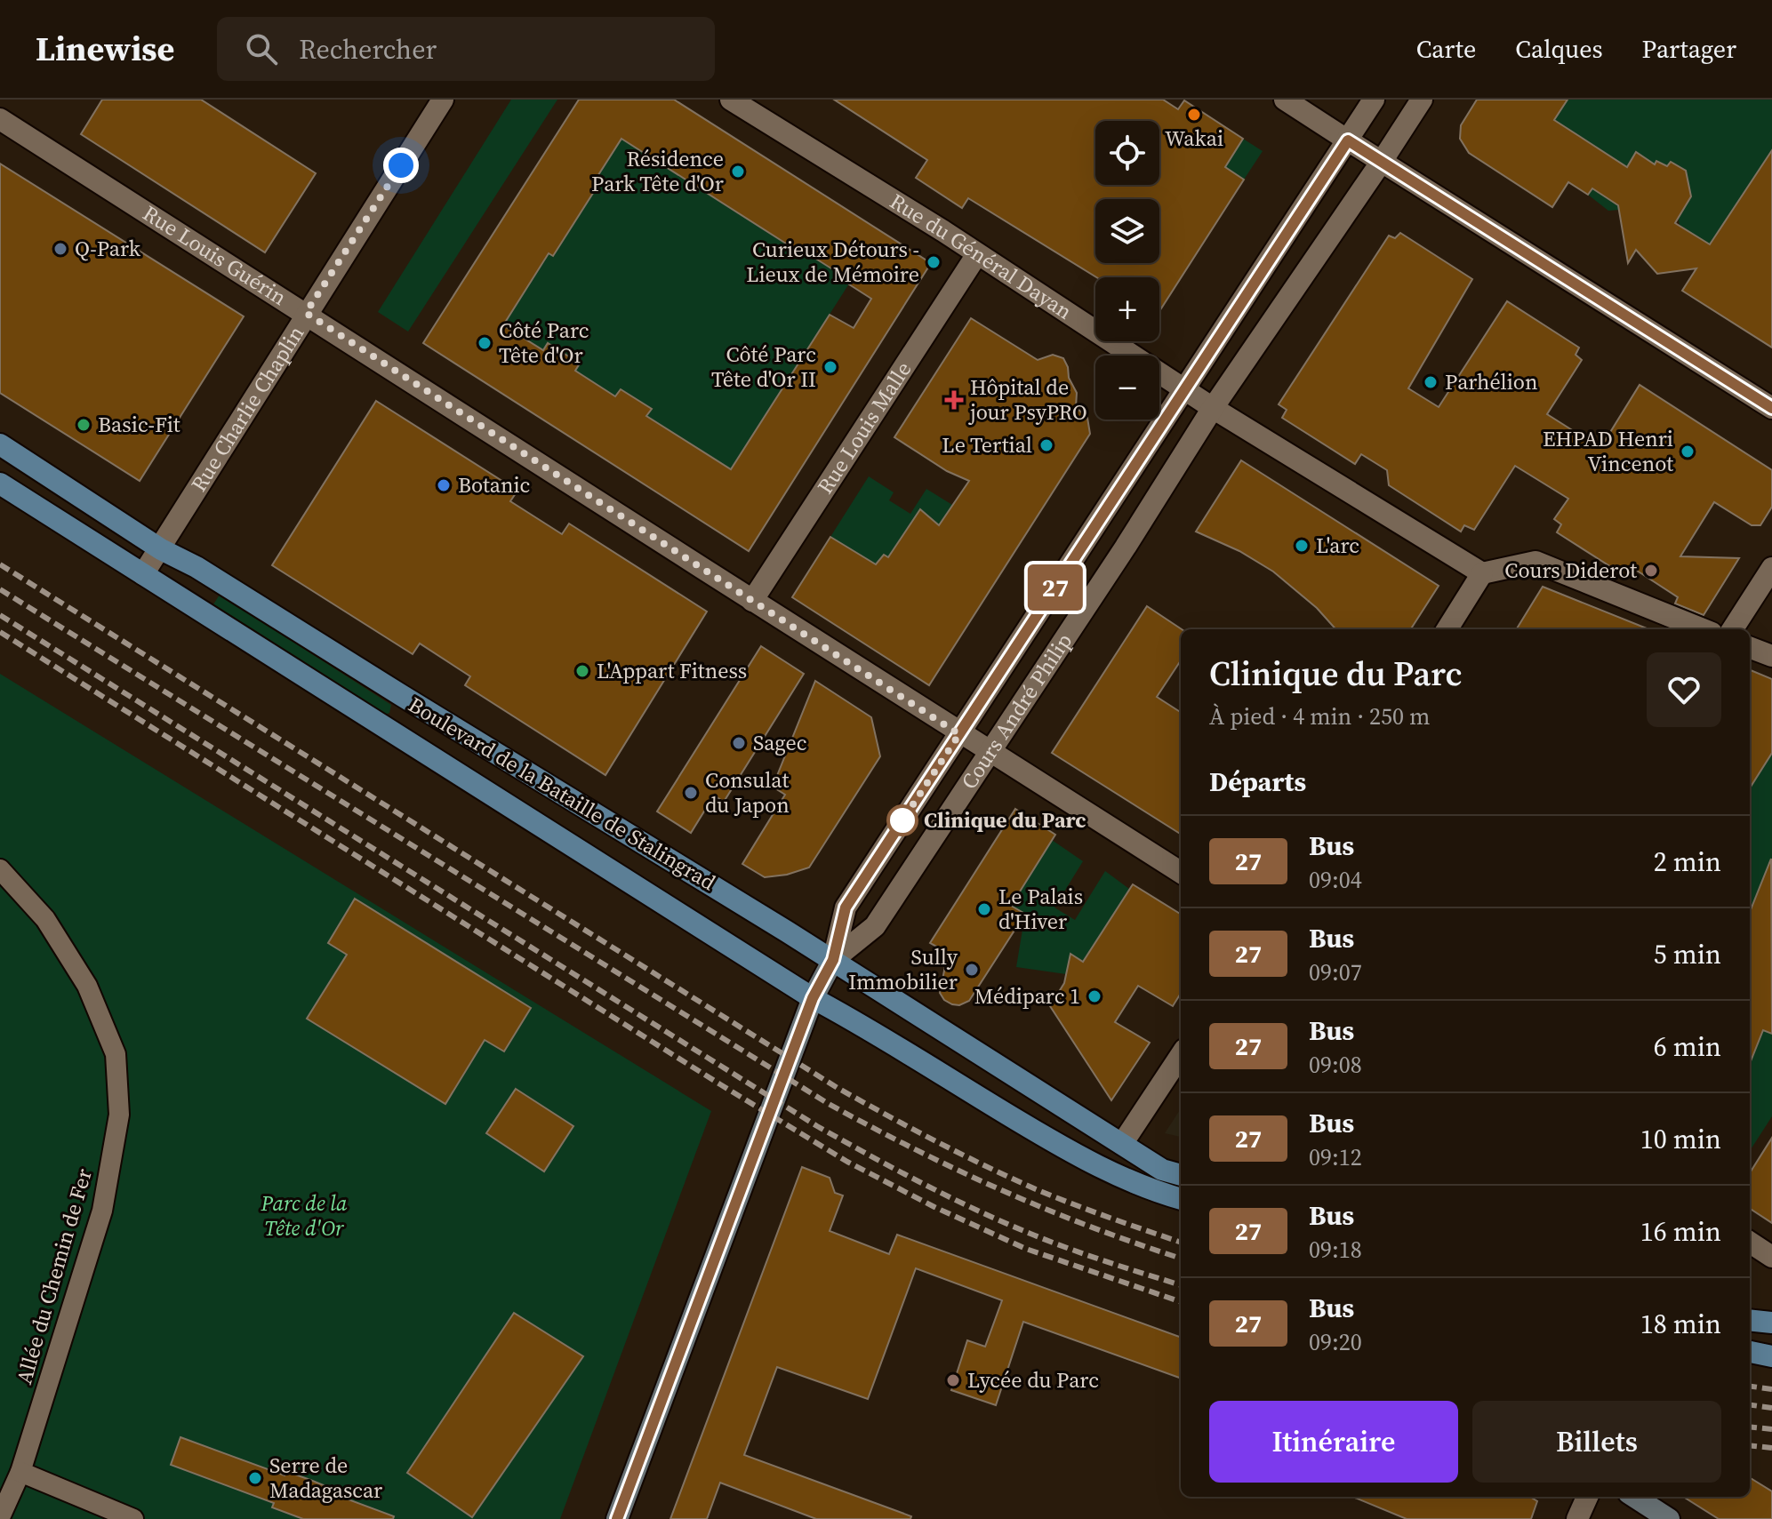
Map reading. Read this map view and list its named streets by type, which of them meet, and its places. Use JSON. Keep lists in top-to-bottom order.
{
  "streets": {
    "main road": ["Boulevard de la Bataille de Stalingrad"],
    "street": [
      "Rue Louis Guérin",
      "Rue du Général Dayan",
      "Rue Charlie Chaplin",
      "Rue Louis Malle",
      "Cours André Philip",
      "Allée du Chemin de Fer"
    ]
  },
  "crossings": [
    ["Rue Louis Guérin", "Rue Charlie Chaplin"],
    ["Rue Louis Guérin", "Rue Louis Malle"],
    ["Rue Louis Guérin", "Cours André Philip"],
    ["Rue du Général Dayan", "Rue Louis Malle"],
    ["Rue du Général Dayan", "Cours André Philip"],
    ["Rue Charlie Chaplin", "Boulevard de la Bataille de Stalingrad"],
    ["Cours André Philip", "Boulevard de la Bataille de Stalingrad"]
  ],
  "parks": ["Parc de la Tête d'Or"],
  "places": {
    "other": [
      "Wakai",
      "Résidence Park Tête d'Or",
      "Q-Park",
      "Curieux Détours - Lieux de Mémoire",
      "Côté Parc Tête d'Or",
      "Côté Parc Tête d'Or II",
      "Parhélion",
      "Basic-Fit",
      "Le Tertial",
      "EHPAD Henri Vincenot",
      "Botanic",
      "L'arc",
      "Cours Diderot",
      "L'Appart Fitness",
      "Sagec",
      "Consulat du Japon",
      "Clinique du Parc",
      "Le Palais d'Hiver",
      "Sully Immobilier",
      "Médiparc 1",
      "Lycée du Parc",
      "Serre de Madagascar"
    ],
    "health": ["Hôpital de jour PsyPRO"]
  },
  "lines": ["bus line 27"],
  "page": {
    "header": "Linewise",
    "search": "Rechercher",
    "nav": ["Carte", "Calques", "Partager"],
    "on_map": "27",
    "map_buttons": ["+", "−"],
    "heading": [
      ["Clinique du Parc", "À pied · 4 min · 250 m"],
      "Départs"
    ],
    "list": [
      {
        "mark": "27",
        "name": "Bus",
        "note": "09:04",
        "value": "2 min"
      },
      {
        "mark": "27",
        "name": "Bus",
        "note": "09:07",
        "value": "5 min"
      },
      {
        "mark": "27",
        "name": "Bus",
        "note": "09:08",
        "value": "6 min"
      },
      {
        "mark": "27",
        "name": "Bus",
        "note": "09:12",
        "value": "10 min"
      },
      {
        "mark": "27",
        "name": "Bus",
        "note": "09:18",
        "value": "16 min"
      },
      {
        "mark": "27",
        "name": "Bus",
        "note": "09:20",
        "value": "18 min"
      }
    ],
    "buttons": ["Itinéraire", "Billets"]
  }
}
